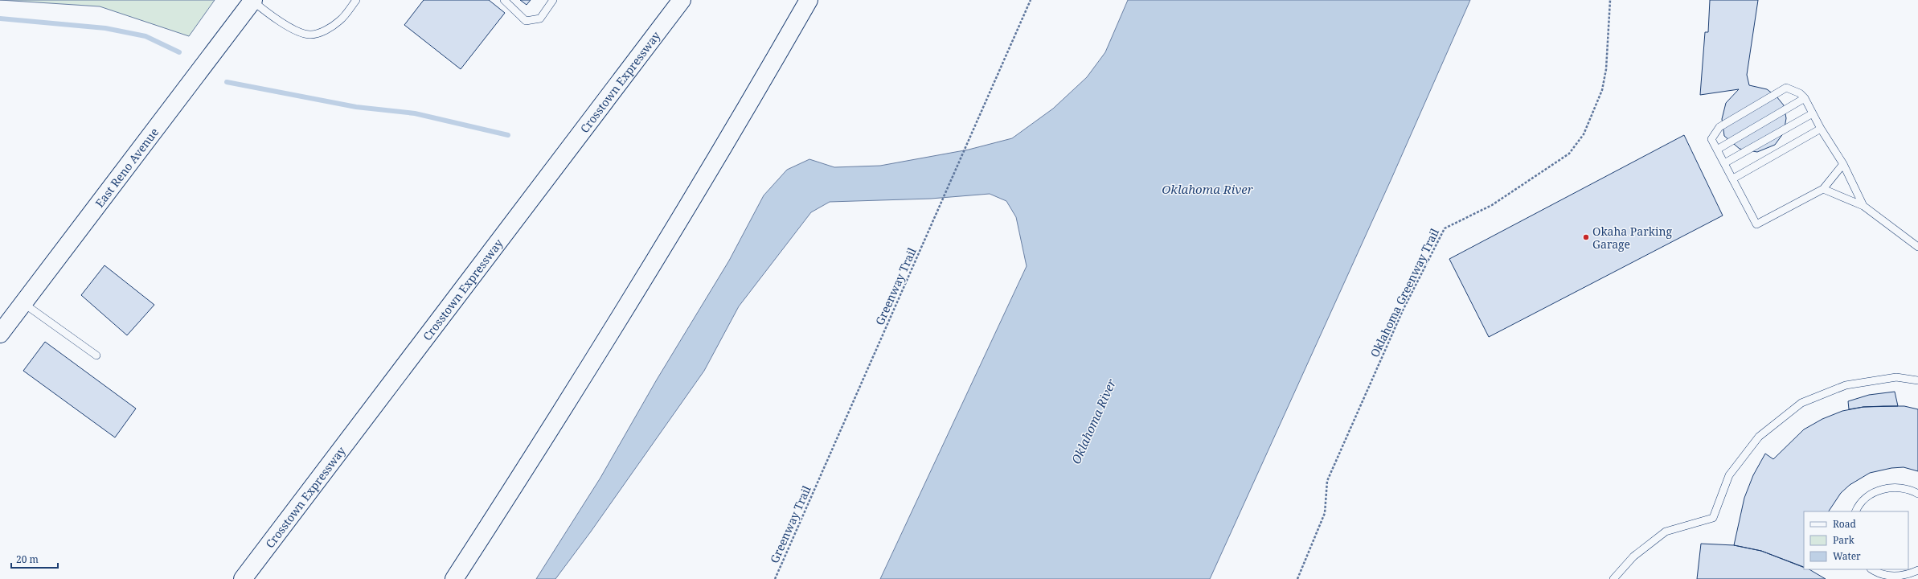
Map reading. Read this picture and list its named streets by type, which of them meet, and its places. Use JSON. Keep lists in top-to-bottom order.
{
  "streets": {
    "main road": ["Crosstown Expressway", "East Reno Avenue"],
    "path": ["Greenway Trail", "Oklahoma Greenway Trail"]
  },
  "water": ["Oklahoma River"],
  "places": ["Okaha Parking Garage"],
  "legend": ["Road", "Park", "Water"],
  "scale_bar": "20 m"
}
